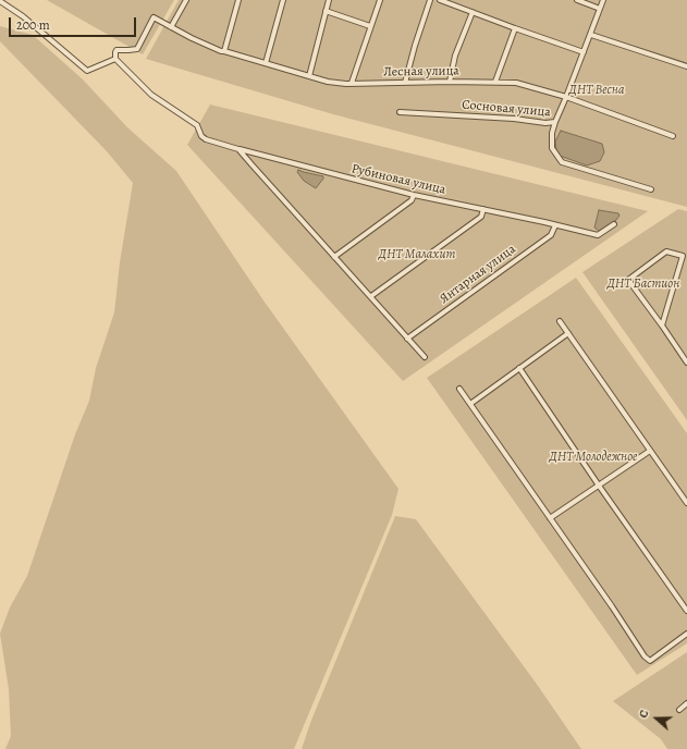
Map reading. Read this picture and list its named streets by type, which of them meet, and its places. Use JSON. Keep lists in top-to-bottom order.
{
  "streets": {
    "street": [
      "Лесная улица",
      "Сосновая улица",
      "Рубиновая улица",
      "Янтарная улица"
    ]
  },
  "crossings": [
    ["Лесная улица", "Рубиновая улица"],
    ["Рубиновая улица", "Янтарная улица"]
  ],
  "parks": [
    "ДНТ Весна",
    "ДНТ Малахит",
    "ДНТ Бастион",
    "ДНТ Молодежное"
  ],
  "scale_bar": "200 m",
  "north": "left"
}
